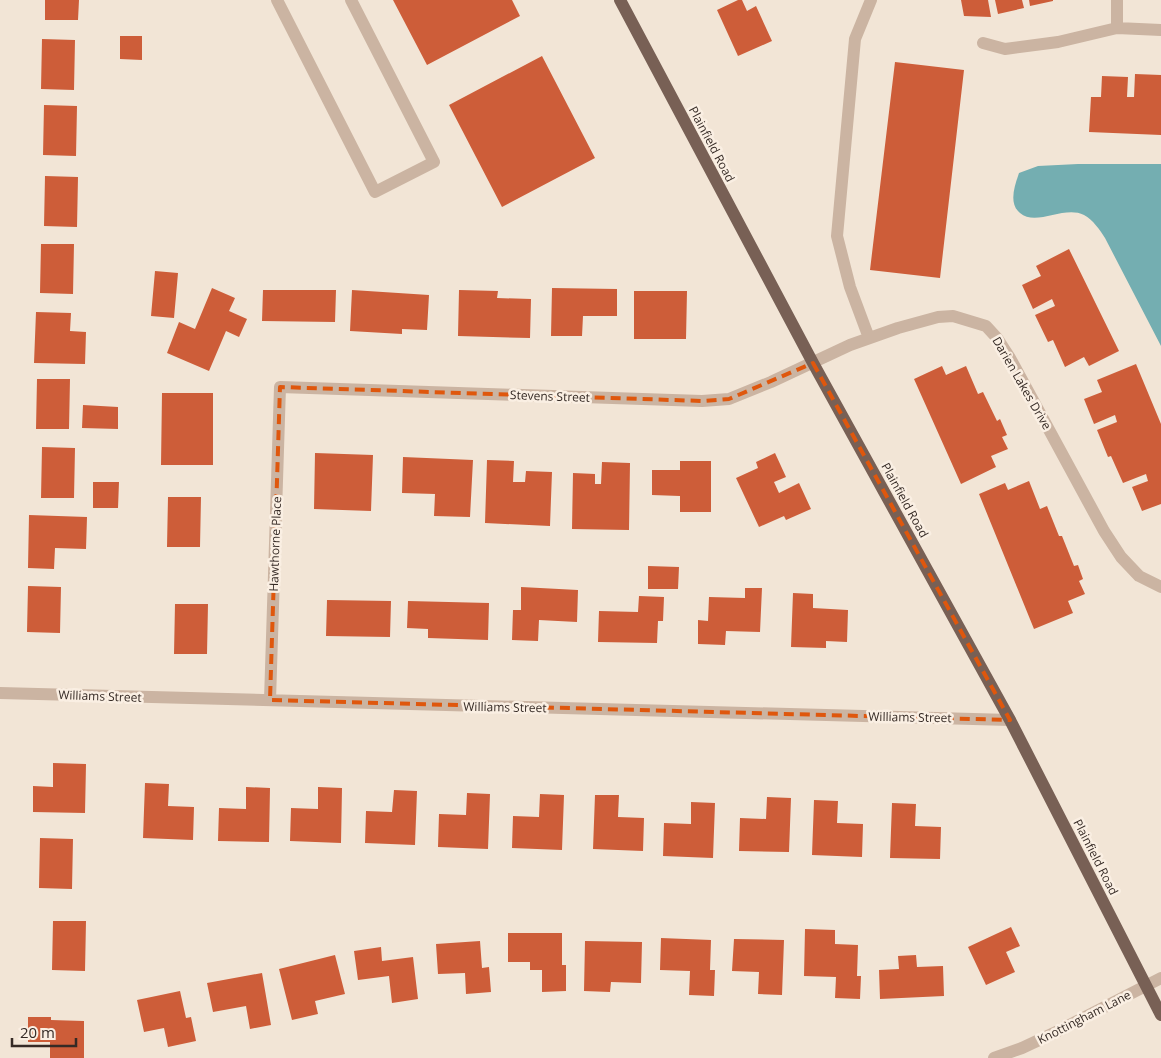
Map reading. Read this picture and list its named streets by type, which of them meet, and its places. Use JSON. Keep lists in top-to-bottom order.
{
  "streets": {
    "main road": ["Plainfield Road"],
    "street": [
      "Darien Lakes Drive",
      "Stevens Street",
      "Hawthorne Place",
      "Williams Street",
      "Knottingham Lane"
    ]
  },
  "crossings": [
    ["Plainfield Road", "Darien Lakes Drive"],
    ["Plainfield Road", "Stevens Street"],
    ["Plainfield Road", "Williams Street"],
    ["Plainfield Road", "Knottingham Lane"],
    ["Darien Lakes Drive", "Stevens Street"],
    ["Stevens Street", "Hawthorne Place"],
    ["Hawthorne Place", "Williams Street"]
  ],
  "scale_bar": "20 m"
}
